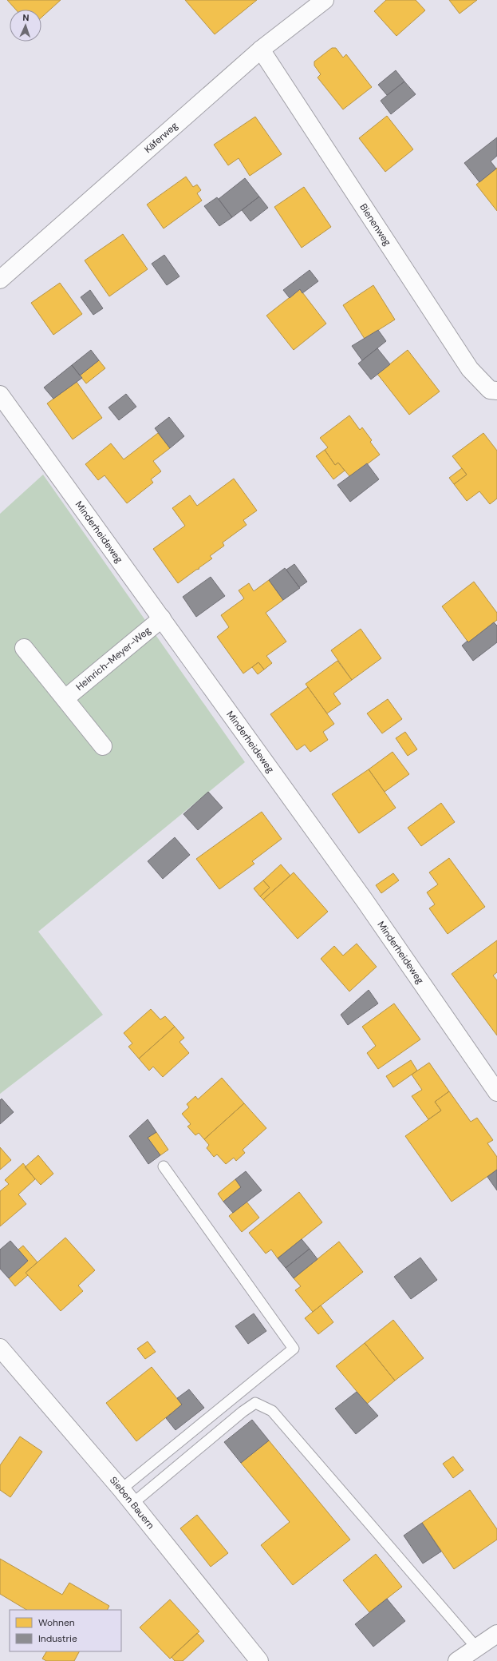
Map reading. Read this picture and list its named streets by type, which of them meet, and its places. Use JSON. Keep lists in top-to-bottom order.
{
  "streets": {
    "street": [
      "Käferweg",
      "Bienenweg",
      "Minderheideweg",
      "Heinrich-Meyer-Weg",
      "Sieben Bauern"
    ]
  },
  "crossings": [
    ["Käferweg", "Bienenweg"],
    ["Minderheideweg", "Heinrich-Meyer-Weg"]
  ],
  "legend": ["Wohnen", "Industrie"],
  "north": "top"
}
